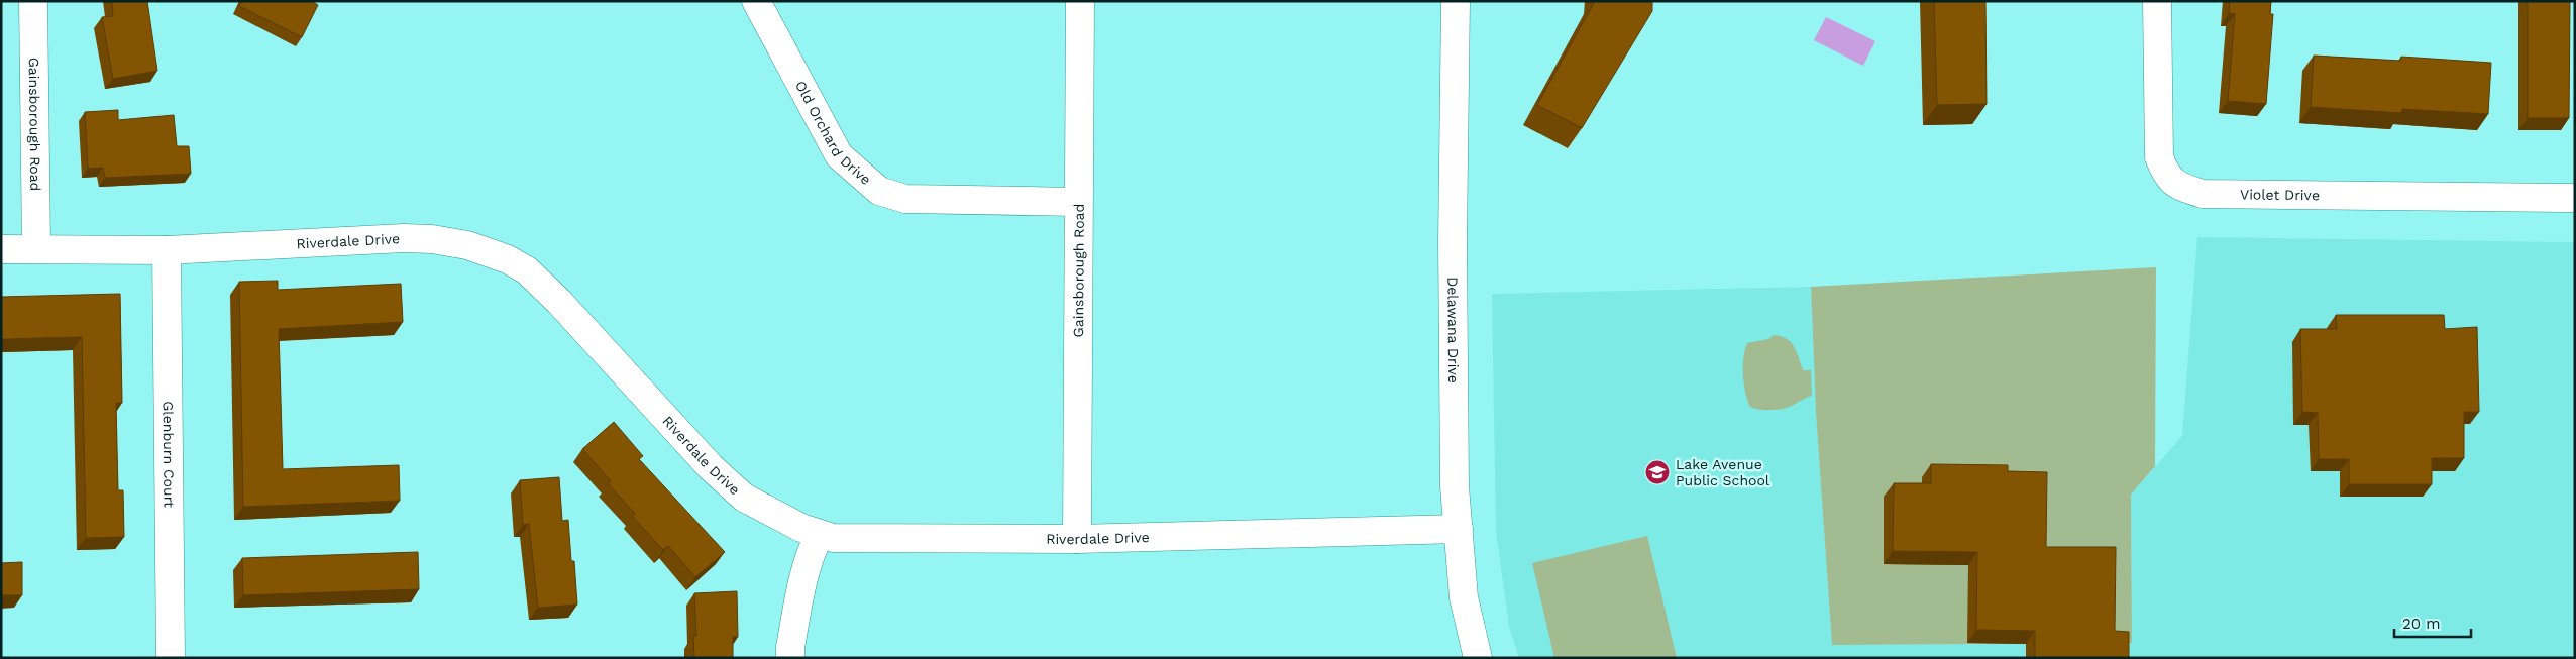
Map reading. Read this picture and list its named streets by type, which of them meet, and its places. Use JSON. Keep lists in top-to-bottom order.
{
  "streets": {
    "street": [
      "Gainsborough Road",
      "Old Orchard Drive",
      "Violet Drive",
      "Riverdale Drive",
      "Delawana Drive",
      "Glenburn Court"
    ]
  },
  "crossings": [
    ["Gainsborough Road", "Old Orchard Drive"],
    ["Gainsborough Road", "Riverdale Drive"],
    ["Riverdale Drive", "Delawana Drive"],
    ["Riverdale Drive", "Glenburn Court"]
  ],
  "places": {
    "school or university": ["Lake Avenue Public School"]
  },
  "scale_bar": "20 m"
}
